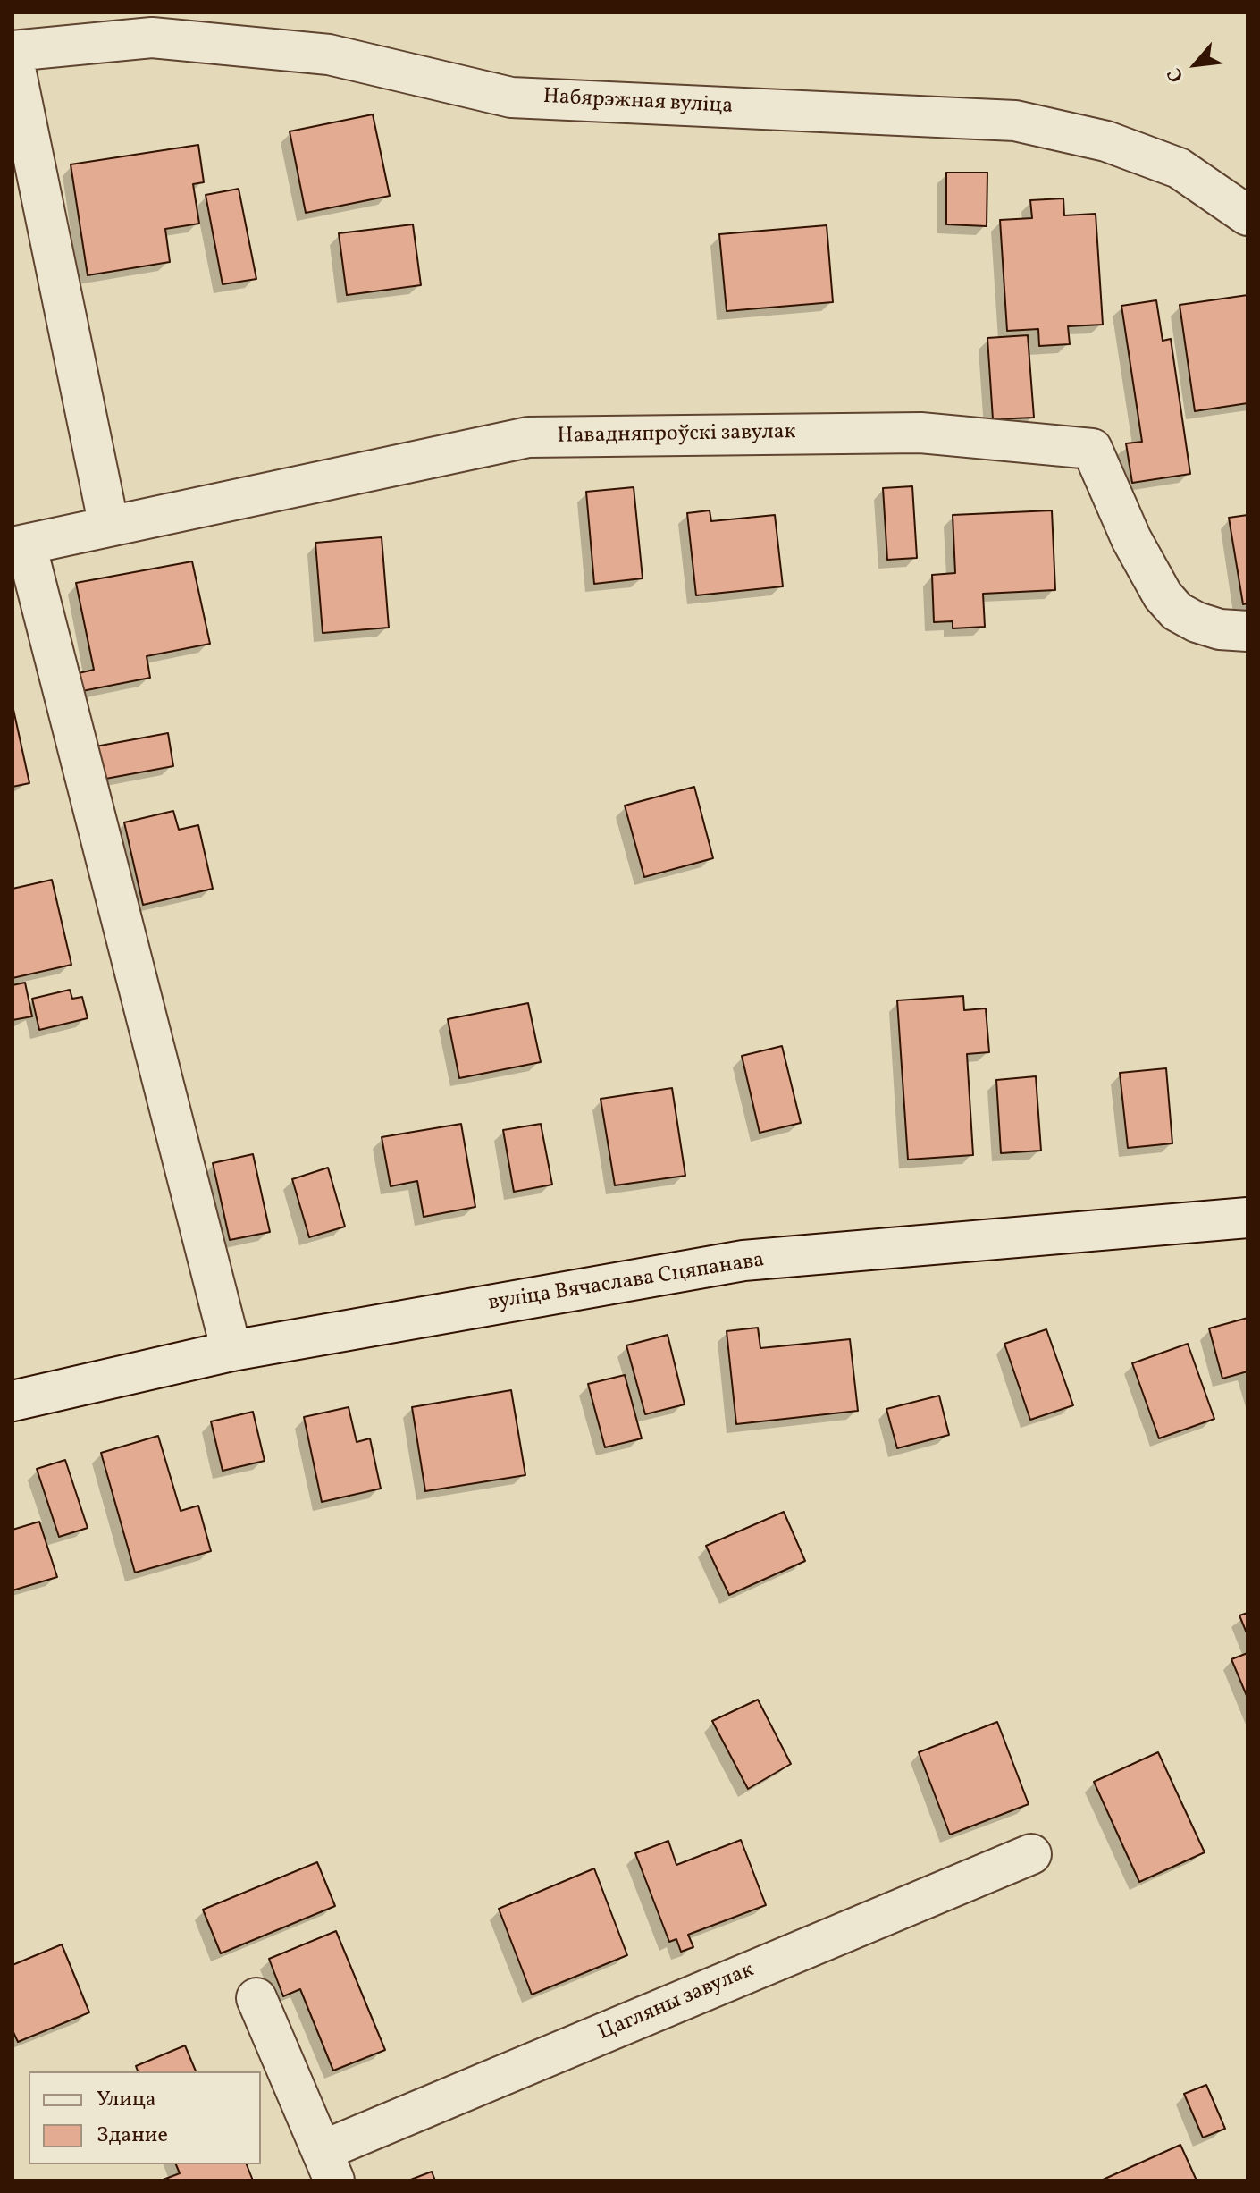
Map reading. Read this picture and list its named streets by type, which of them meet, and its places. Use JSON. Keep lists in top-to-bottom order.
{
  "streets": {
    "street": [
      "Набярэжная вуліца",
      "Навадняпроўскі завулак",
      "вуліца Вячаслава Сцяпанава",
      "Цагляны завулак"
    ]
  },
  "legend": ["Улица", "Здание"],
  "north": "bottom left"
}
